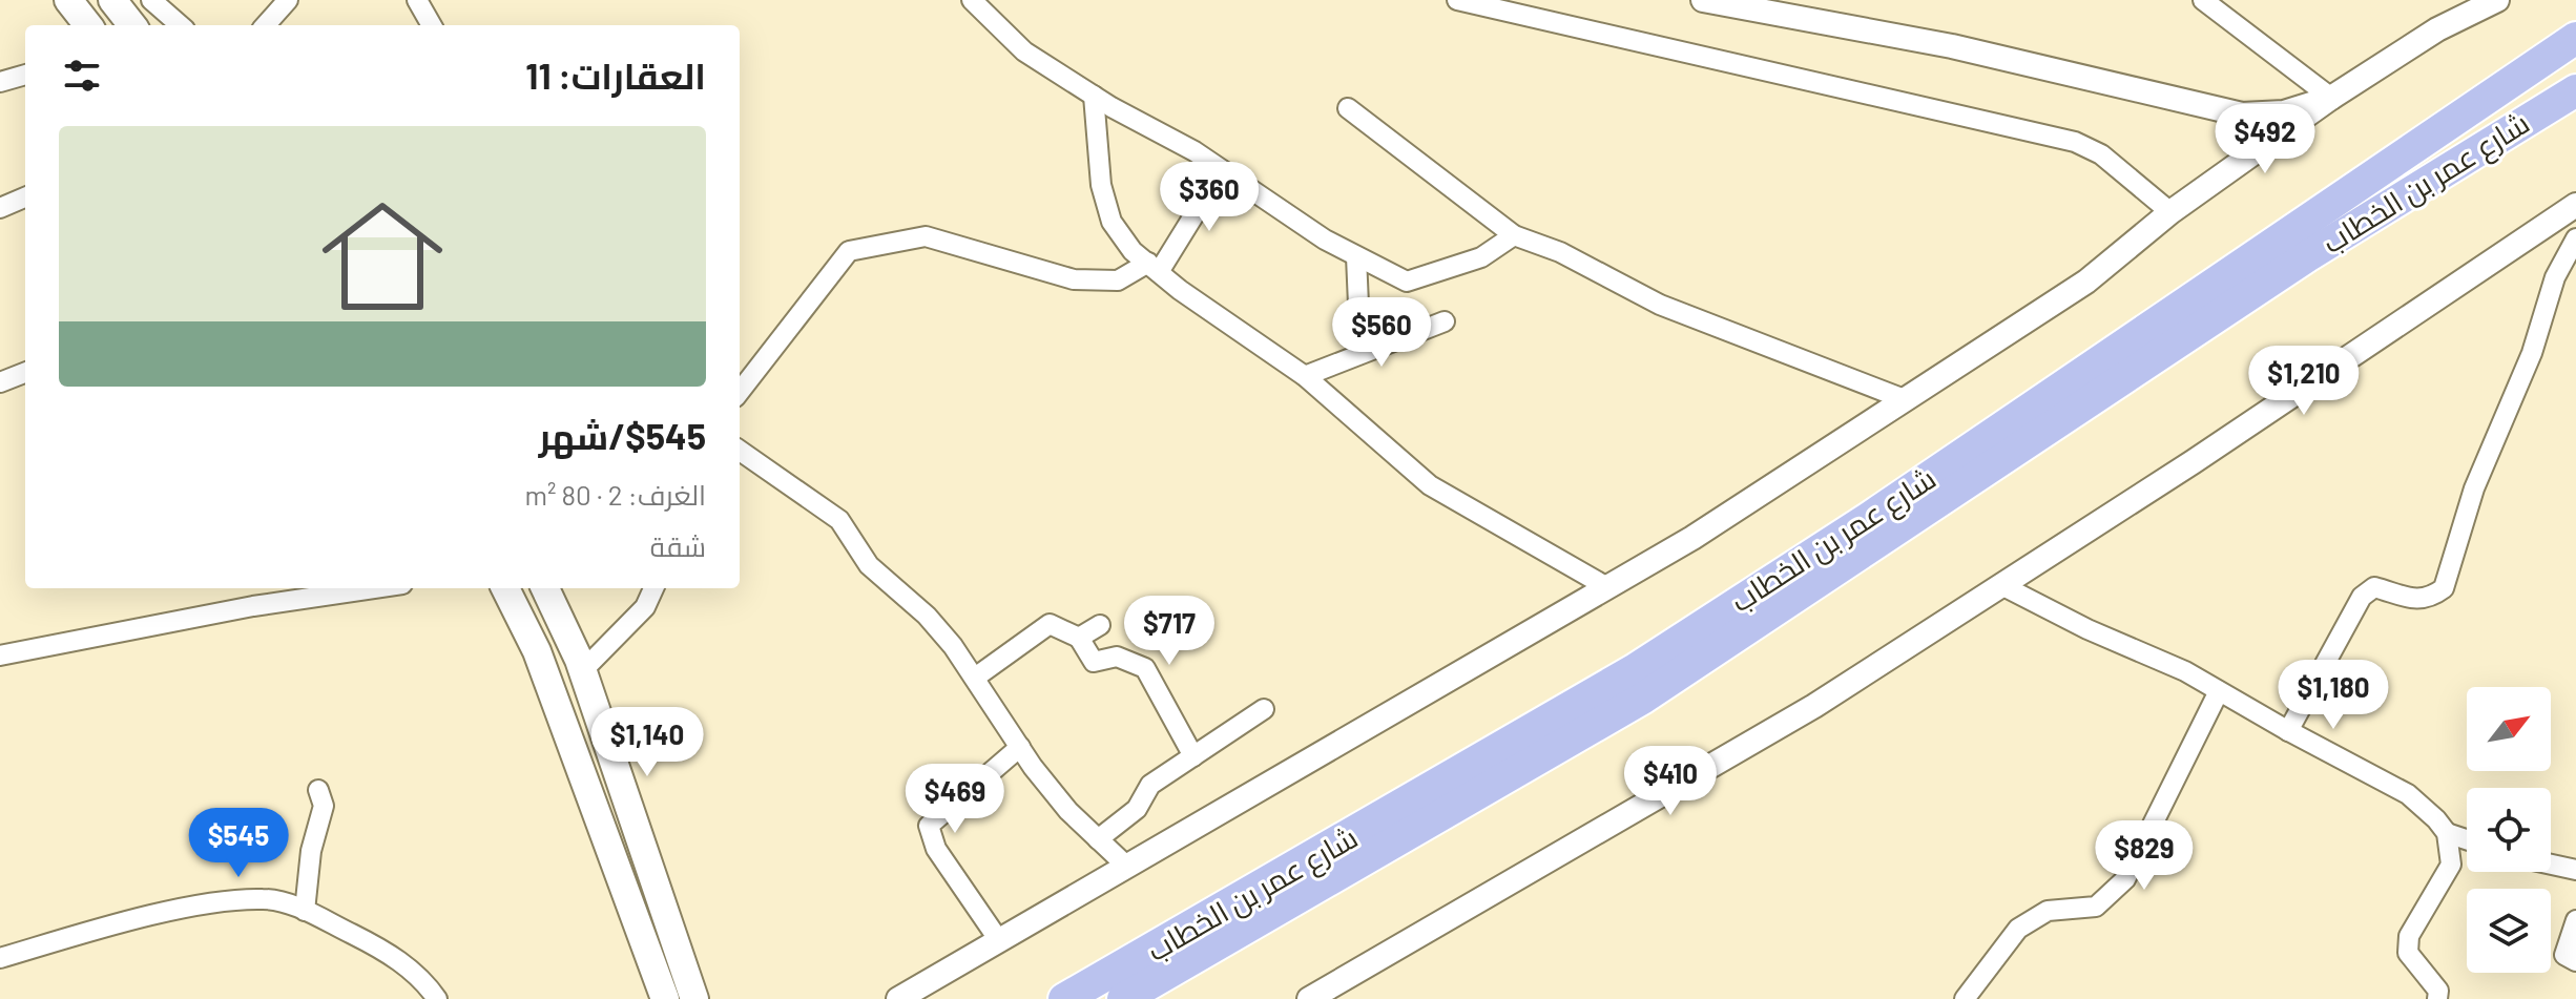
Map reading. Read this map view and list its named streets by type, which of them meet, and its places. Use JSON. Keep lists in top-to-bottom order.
{
  "streets": {
    "main road": ["شارع عمر بن الخطاب"]
  },
  "north": "top right",
  "page": {
    "heading": "العقارات: 11",
    "price": [
      "$492",
      "$360",
      "$560",
      "$1,210",
      "$717",
      "$1,180",
      "$1,140",
      "$410",
      "$469",
      "$545",
      "$829"
    ],
    "list": [
      {
        "name": "$545/شهر",
        "note": "الغرف: 2 · 80 m² · شقة"
      }
    ]
  }
}
